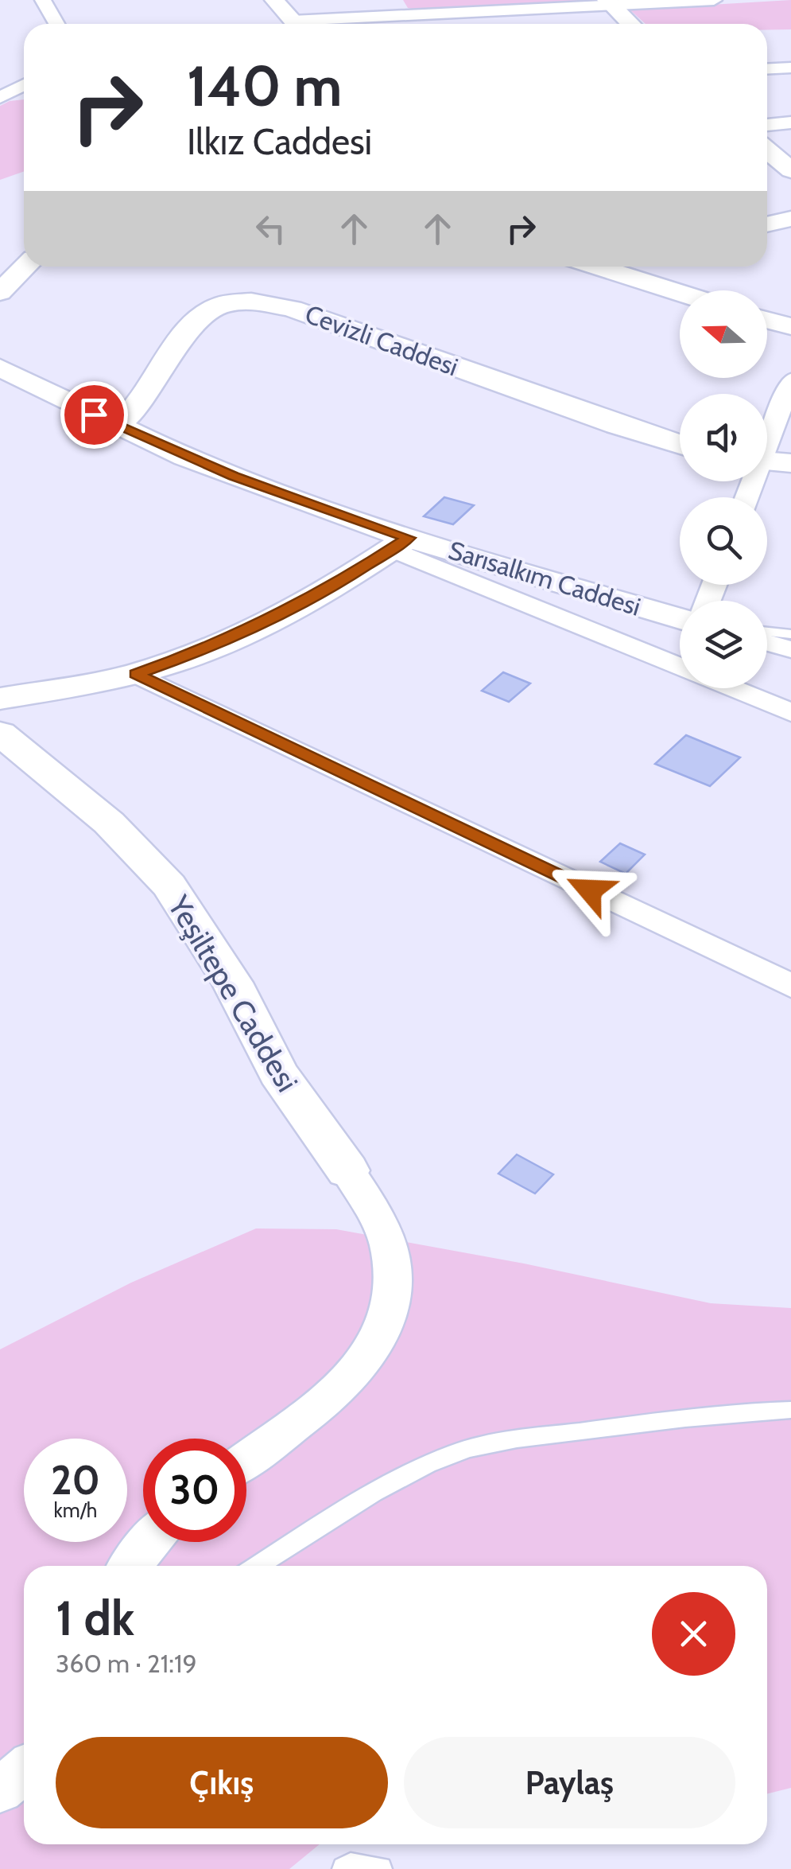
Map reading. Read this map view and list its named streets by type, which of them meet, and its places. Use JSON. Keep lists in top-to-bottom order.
{
  "streets": {
    "street": ["Cevizli Caddesi", "Sarısalkım Caddesi", "Yeşiltepe Caddesi"]
  },
  "crossings": [
    ["Cevizli Caddesi", "Sarısalkım Caddesi"]
  ],
  "north": "left",
  "page": {
    "turn": ["140 m", "Ilkız Caddesi"],
    "speed": "20 km/h",
    "limit": "30",
    "heading": ["1 dk", "360 m · 21:19"],
    "buttons": ["Çıkış", "Paylaş"]
  }
}
